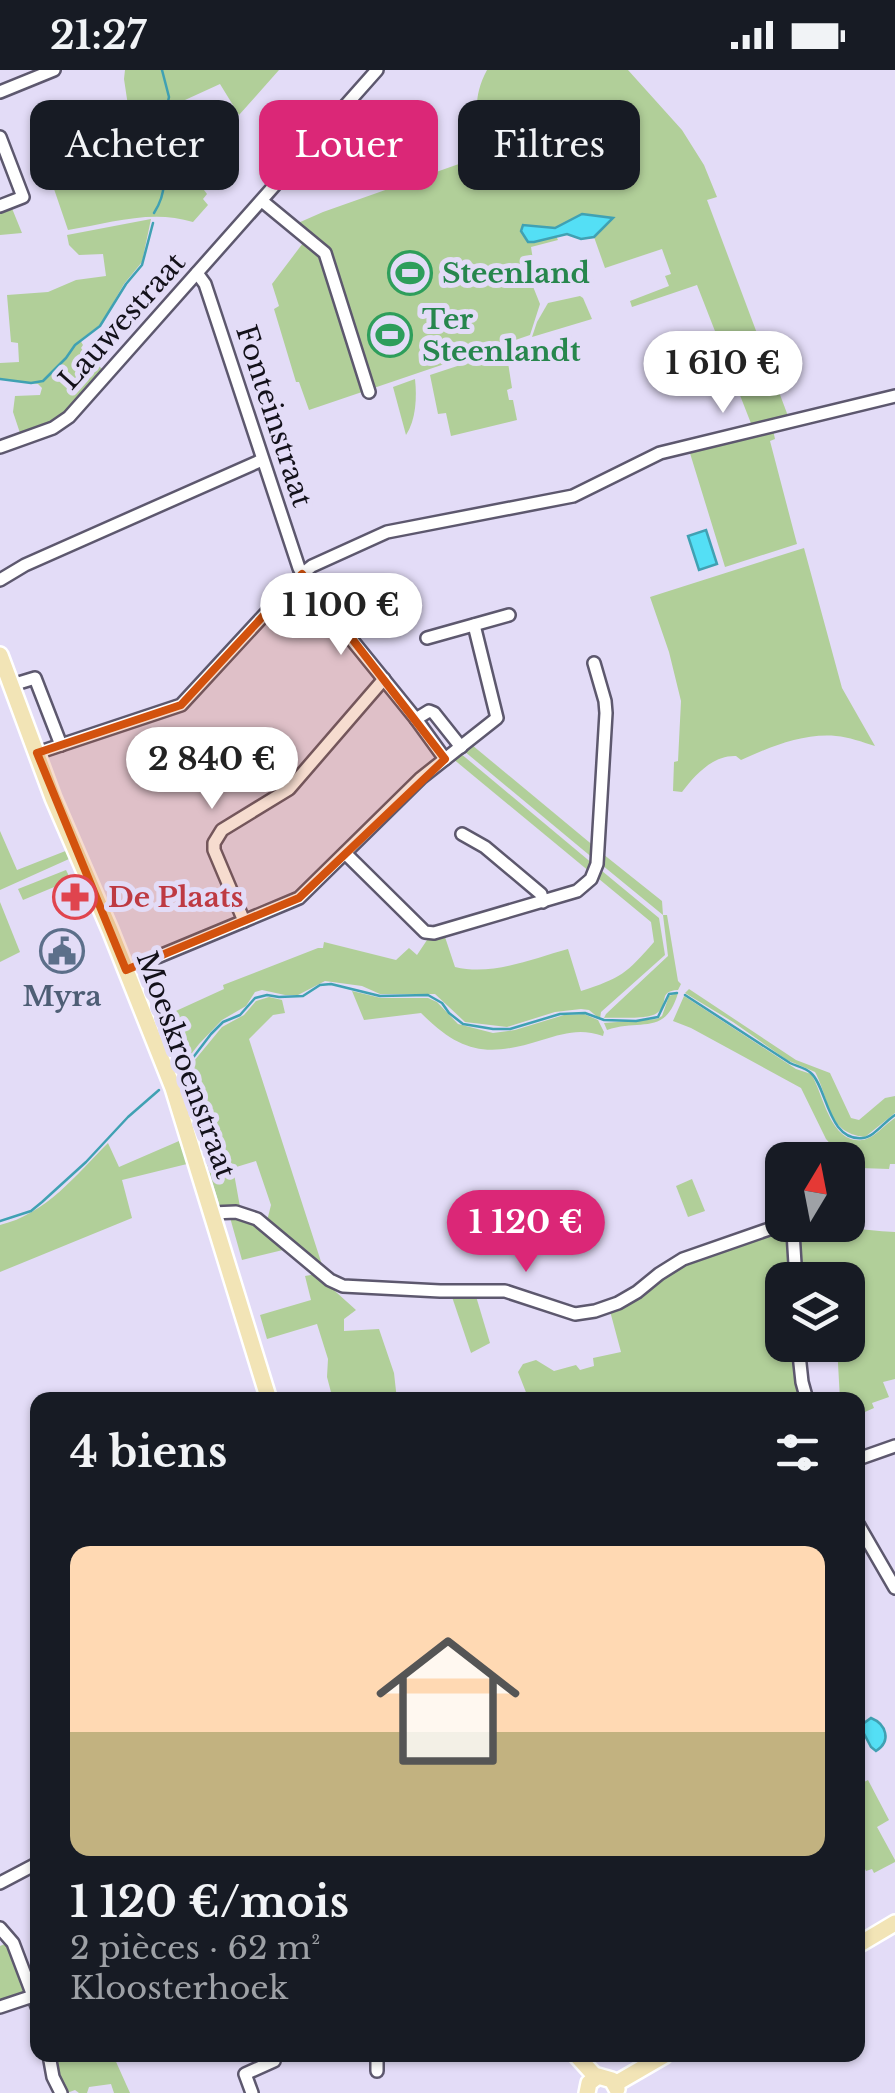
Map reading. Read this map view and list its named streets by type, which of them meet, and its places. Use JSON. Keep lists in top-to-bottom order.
{
  "streets": {
    "main road": ["Moeskroenstraat"],
    "street": ["Lauwestraat", "Fonteinstraat"]
  },
  "crossings": [
    ["Lauwestraat", "Fonteinstraat"]
  ],
  "places": {
    "sports": ["Steenland", "Ter Steenlandt"],
    "pharmacy": ["De Plaats"],
    "public building": ["Myra"]
  },
  "north": "top",
  "page": {
    "status": "21:27",
    "chip": ["Acheter", "Louer", "Filtres"],
    "price": [
      "1 610 €",
      "1 100 €",
      "2 840 €",
      "1 120 €"
    ],
    "heading": "4 biens",
    "list": [
      {
        "name": "1 120 €/mois",
        "note": "2 pièces · 62 m² · Kloosterhoek"
      }
    ]
  }
}
